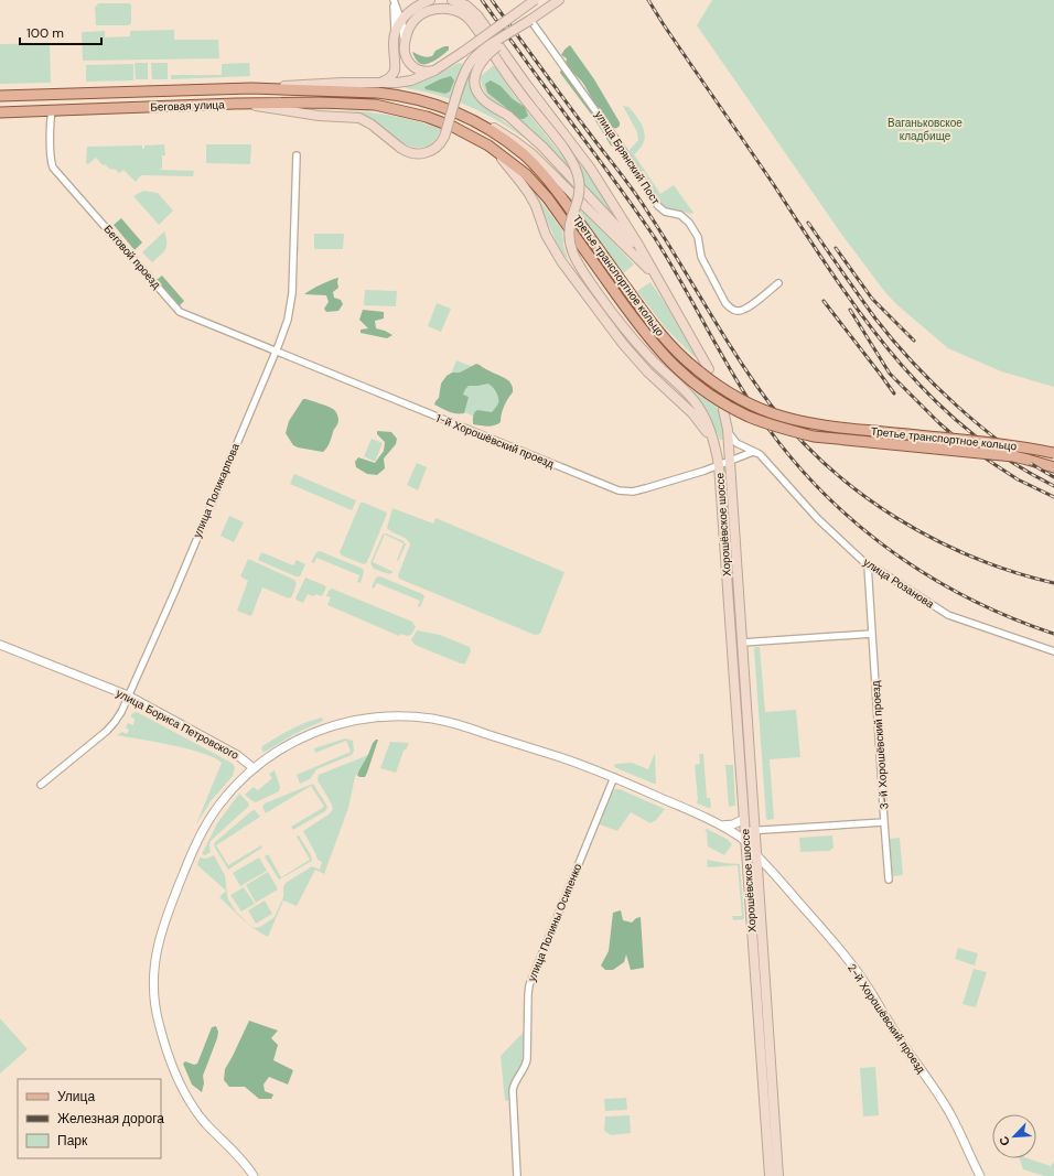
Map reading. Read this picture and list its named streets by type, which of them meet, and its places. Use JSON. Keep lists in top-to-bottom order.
{
  "streets": {
    "main road": ["Беговая улица", "Третье транспортное кольцо", "Хорошёвское шоссе"],
    "street": [
      "улица Брянский Пост",
      "Беговой проезд",
      "1-й Хорошёвский проезд",
      "улица Поликарпова",
      "улица Розанова",
      "улица Бориса Петровского",
      "3-й Хорошёвский проезд",
      "улица Полины Осипенко",
      "2-й Хорошёвский проезд"
    ]
  },
  "crossings": [
    ["Беговая улица", "Беговой проезд"],
    ["Беговая улица", "Третье транспортное кольцо"],
    ["Беговой проезд", "1-й Хорошёвский проезд"],
    ["Беговой проезд", "улица Поликарпова"],
    ["1-й Хорошёвский проезд", "улица Поликарпова"],
    ["1-й Хорошёвский проезд", "Хорошёвское шоссе"],
    ["улица Поликарпова", "улица Бориса Петровского"],
    ["Хорошёвское шоссе", "3-й Хорошёвский проезд"],
    ["Хорошёвское шоссе", "2-й Хорошёвский проезд"],
    ["улица Розанова", "3-й Хорошёвский проезд"]
  ],
  "parks": ["Ваганьковское кладбище"],
  "legend": ["Улица", "Железная дорога", "Парк"],
  "scale_bar": "100 m",
  "north": "bottom left"
}
